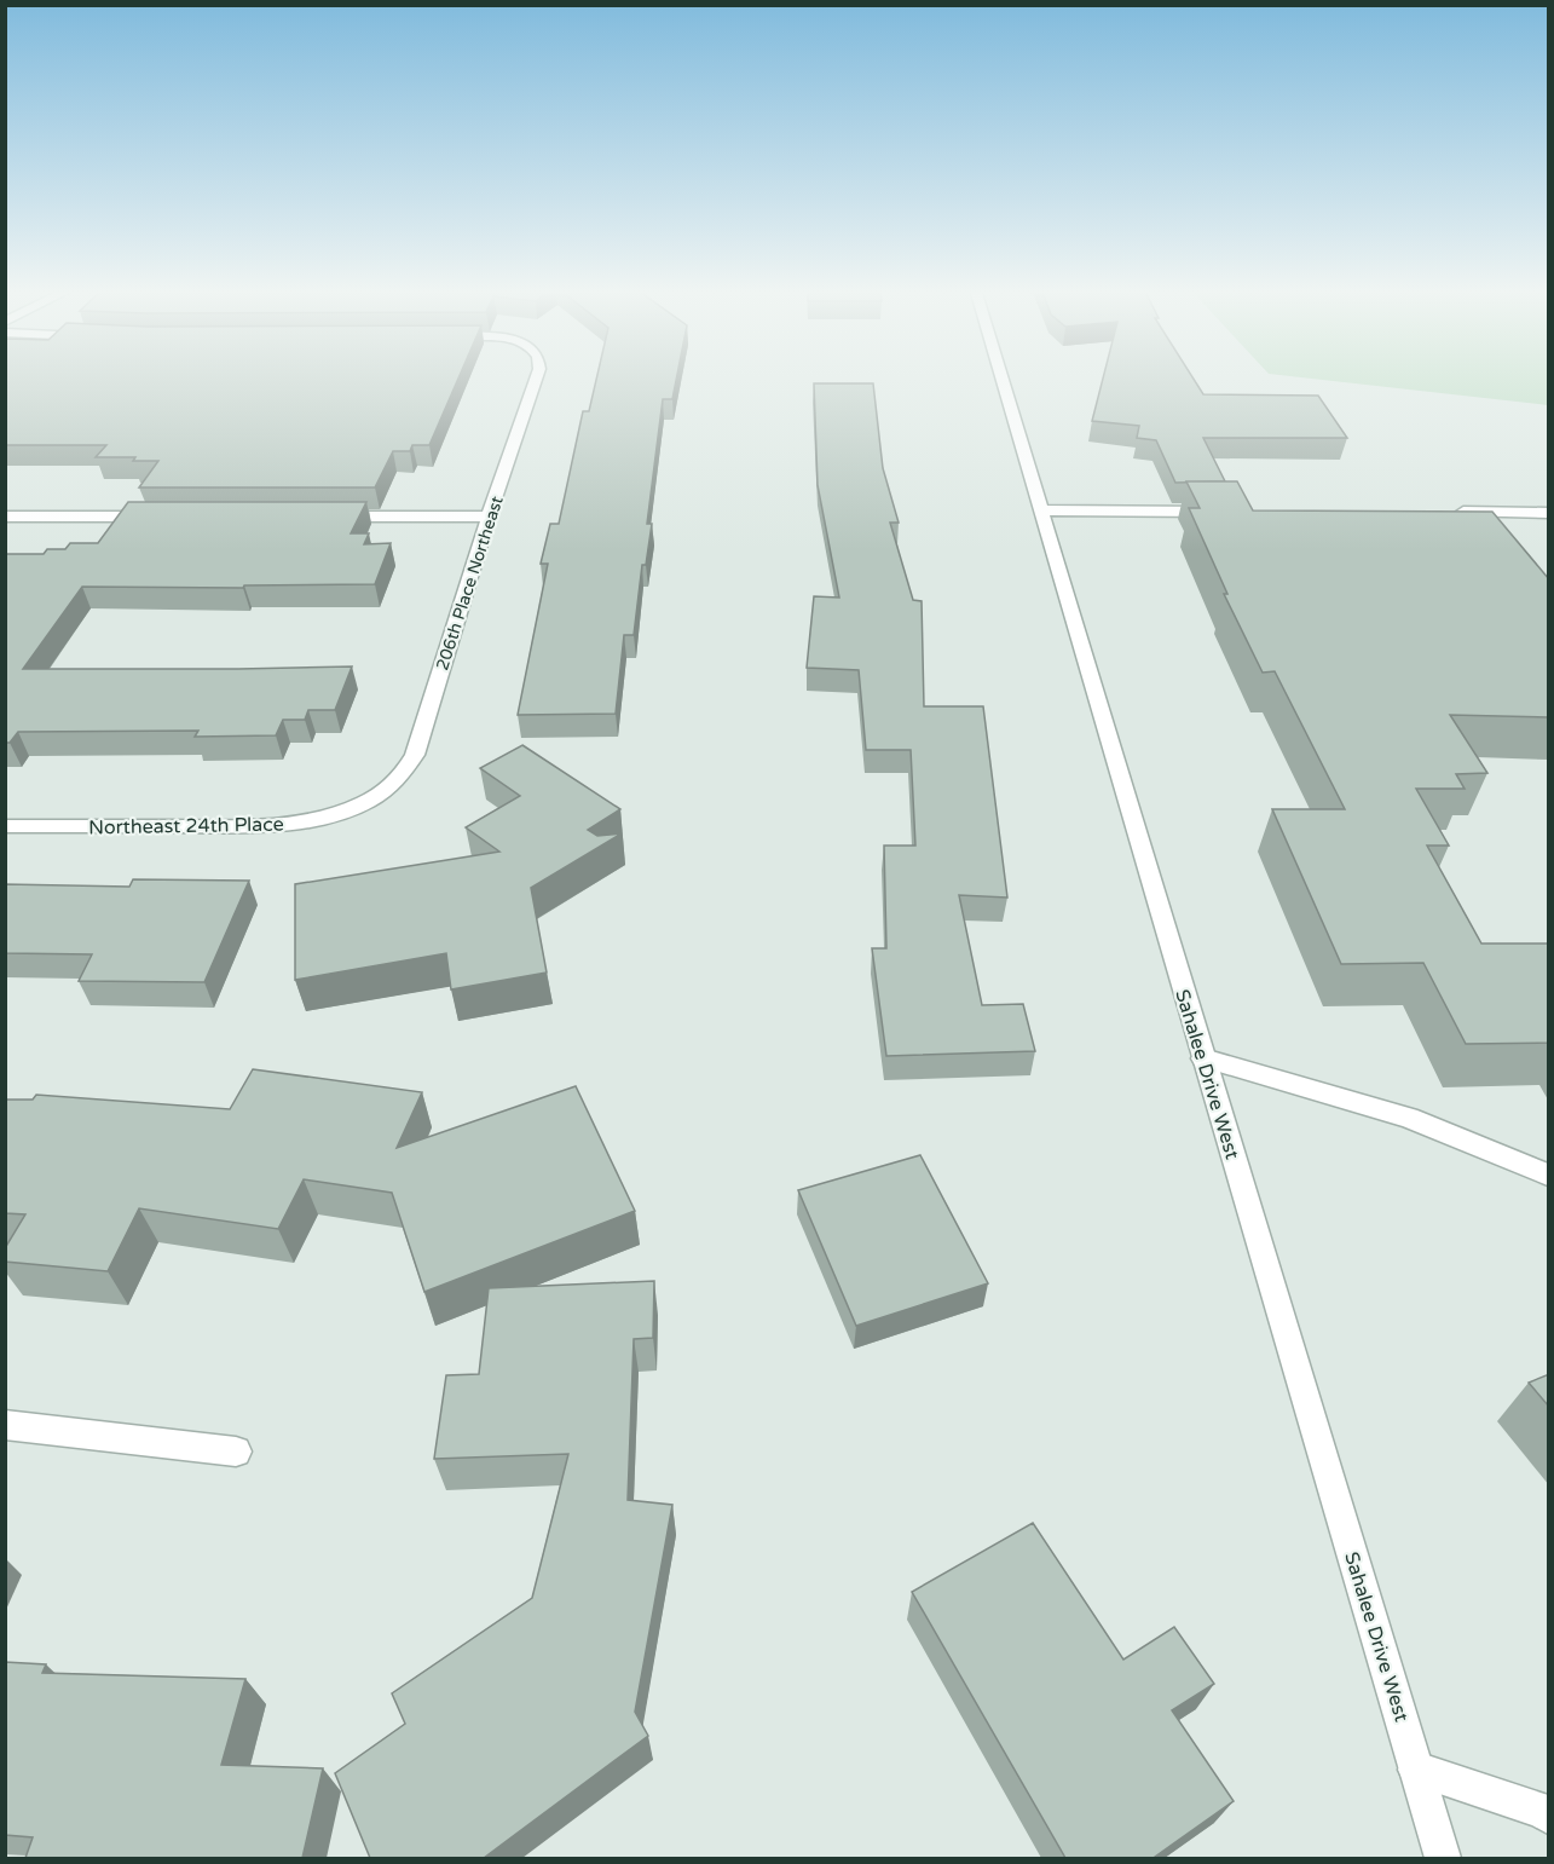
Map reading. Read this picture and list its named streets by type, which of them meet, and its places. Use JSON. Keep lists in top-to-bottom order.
{
  "streets": {
    "street": ["206th Place Northeast", "Northeast 24th Place", "Sahalee Drive West"]
  },
  "crossings": [
    ["206th Place Northeast", "Northeast 24th Place"]
  ]
}
